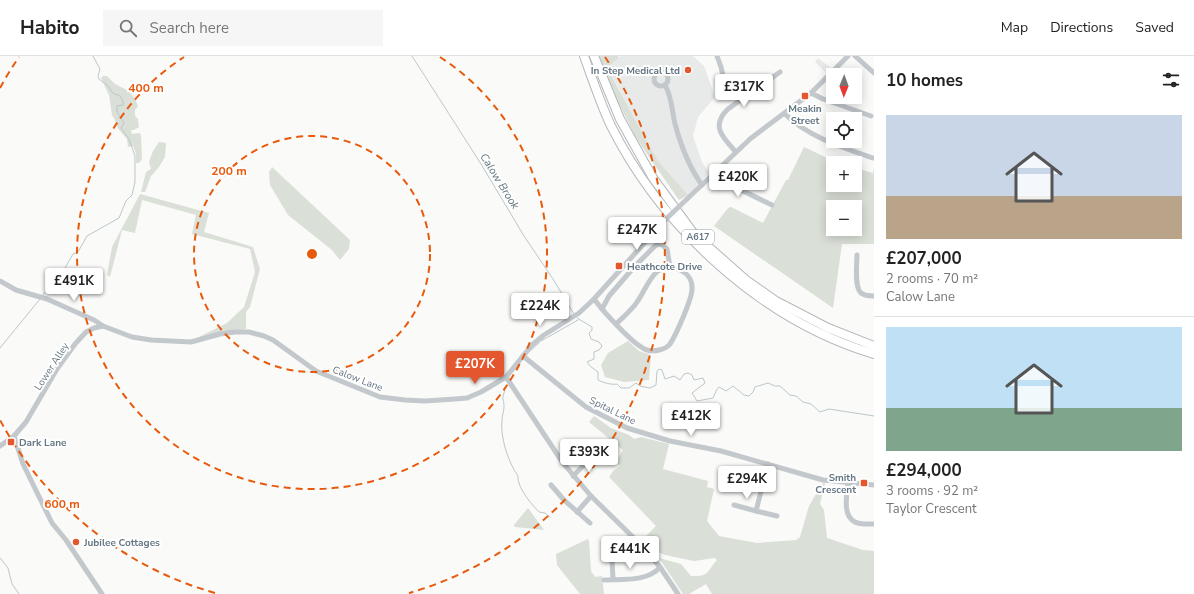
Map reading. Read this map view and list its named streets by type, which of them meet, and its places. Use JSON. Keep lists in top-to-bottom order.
{
  "streets": {
    "highway": ["A617"],
    "street": ["Lower Alley", "Calow Lane", "Spital Lane"]
  },
  "crossings": [
    ["Lower Alley", "Calow Lane"],
    ["Calow Lane", "Spital Lane"]
  ],
  "water": ["Calow Brook"],
  "places": {
    "other": ["In Step Medical Ltd", "Jubilee Cottages"],
    "transit": [
      "Meakin Street",
      "Heathcote Drive",
      "Dark Lane",
      "Smith Crescent"
    ]
  },
  "north": "bottom",
  "page": {
    "header": "Habito",
    "search": "Search here",
    "nav": ["Map", "Directions", "Saved"],
    "heading": "10 homes",
    "map_buttons": ["+", "−"],
    "price": [
      "£317K",
      "£420K",
      "£247K",
      "£491K",
      "£224K",
      "£207K",
      "£412K",
      "£393K",
      "£294K",
      "£441K"
    ],
    "list": [
      {
        "name": "£207,000",
        "note": "2 rooms · 70 m² · Calow Lane"
      },
      {
        "name": "£294,000",
        "note": "3 rooms · 92 m² · Taylor Crescent"
      }
    ]
  },
  "rings": ["400 m", "200 m", "600 m"]
}
